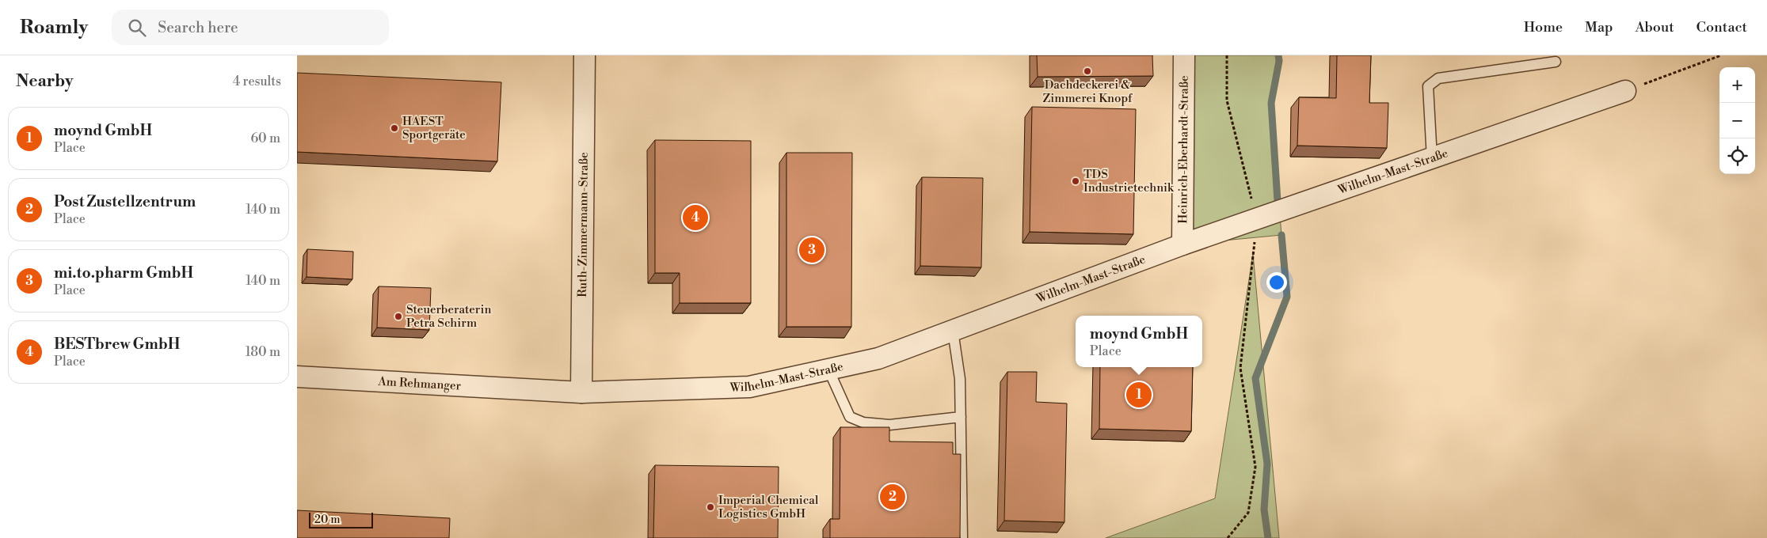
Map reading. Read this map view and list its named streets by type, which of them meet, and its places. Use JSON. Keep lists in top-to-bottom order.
{
  "streets": {
    "street": [
      "Heinrich-Eberhardt-Straße",
      "Wilhelm-Mast-Straße",
      "Ruth-Zimmermann-Straße",
      "Am Rehmanger"
    ]
  },
  "crossings": [
    ["Heinrich-Eberhardt-Straße", "Wilhelm-Mast-Straße"],
    ["Wilhelm-Mast-Straße", "Ruth-Zimmermann-Straße"],
    ["Wilhelm-Mast-Straße", "Am Rehmanger"]
  ],
  "places": [
    "Dachdeckerei & Zimmerei Knopf",
    "HAEST Sportgeräte",
    "TDS Industrietechnik",
    "Steuerberaterin Petra Schirm",
    "Imperial Chemical Logistics GmbH"
  ],
  "scale_bar": "20 m",
  "page": {
    "header": "Roamly",
    "search": "Search here",
    "nav": [
      "Home",
      "Map",
      "About",
      "Contact"
    ],
    "heading": ["Nearby", "4 results"],
    "map_buttons": ["+", "−"],
    "list": [
      {
        "mark": "1",
        "name": "moynd GmbH",
        "note": "Place",
        "value": "60 m"
      },
      {
        "mark": "2",
        "name": "Post Zustellzentrum",
        "note": "Place",
        "value": "140 m"
      },
      {
        "mark": "3",
        "name": "mi.to.pharm GmbH",
        "note": "Place",
        "value": "140 m"
      },
      {
        "mark": "4",
        "name": "BESTbrew GmbH",
        "note": "Place",
        "value": "180 m"
      }
    ],
    "pins": [
      "4",
      "3",
      "1",
      "2"
    ],
    "popup": ["moynd GmbH", "Place"],
    "scale": "20 m"
  }
}
